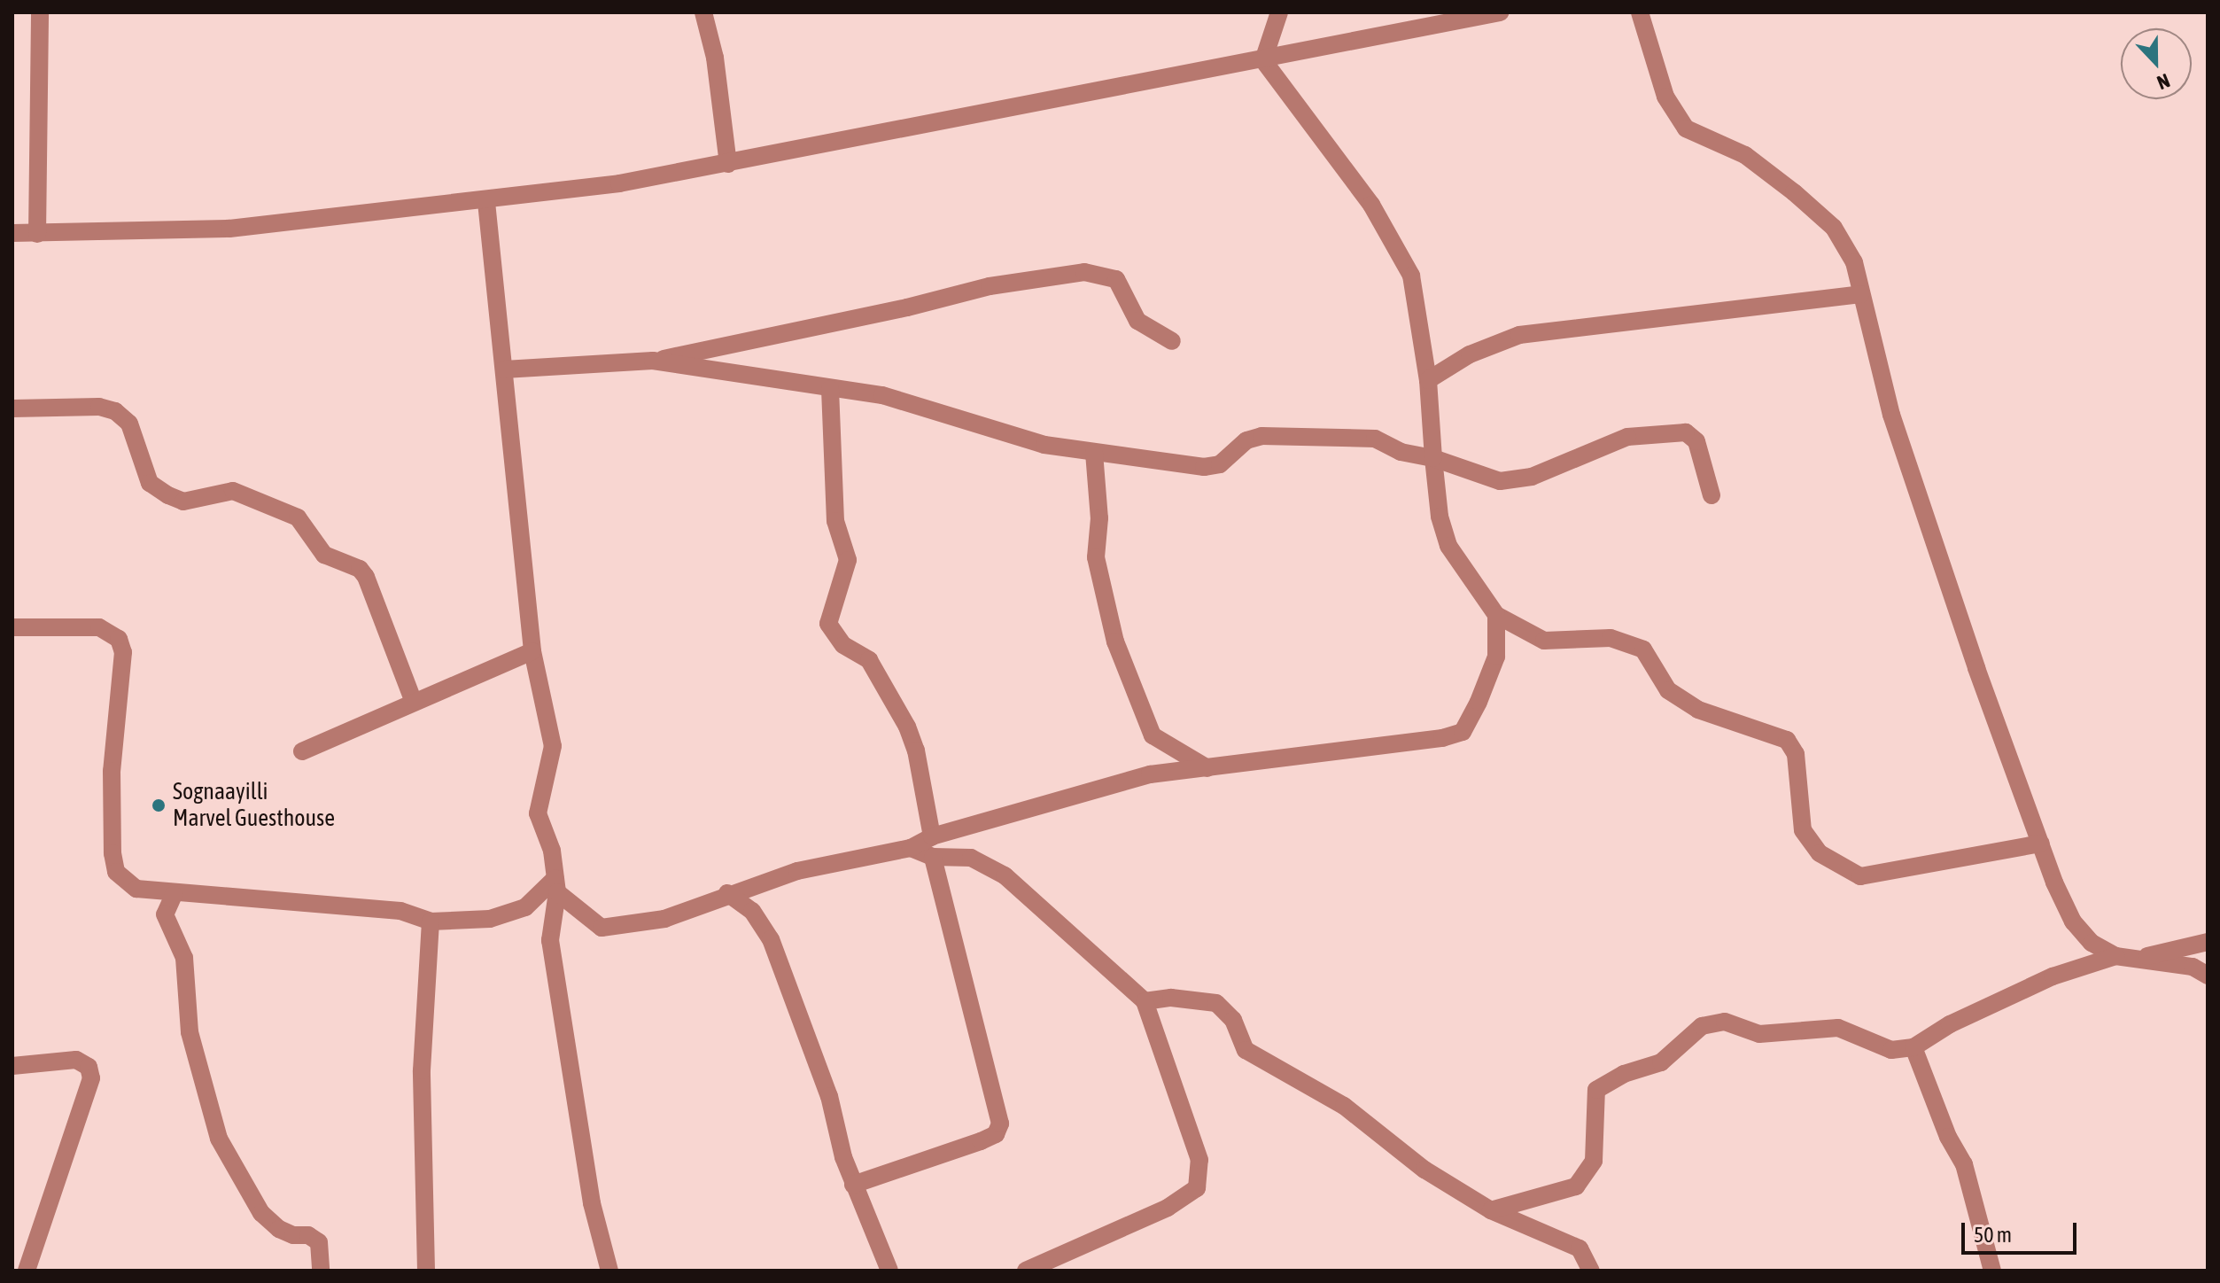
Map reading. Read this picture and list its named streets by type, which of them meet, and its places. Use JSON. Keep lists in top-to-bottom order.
{
  "places": ["Sognaayilli Marvel Guesthouse"],
  "scale_bar": "50 m",
  "north": "bottom"
}
